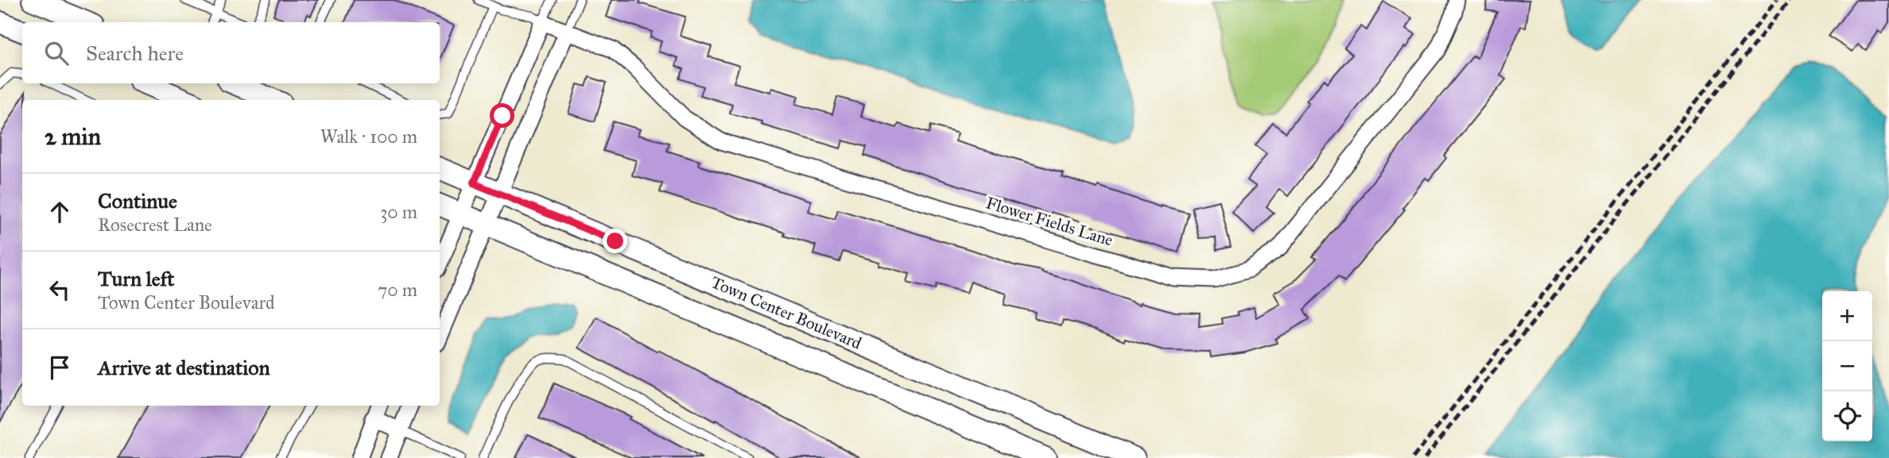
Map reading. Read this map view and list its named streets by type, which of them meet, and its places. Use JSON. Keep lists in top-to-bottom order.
{
  "streets": {
    "main road": ["Town Center Boulevard"],
    "street": ["Flower Fields Lane"]
  },
  "page": {
    "search": "Search here",
    "heading": ["2 min", "Walk · 100 m"],
    "list": [
      ["Continue", "Rosecrest Lane", "30 m"],
      ["Turn left", "Town Center Boulevard", "70 m"],
      "Arrive at destination"
    ],
    "map_buttons": ["+", "−"]
  }
}
